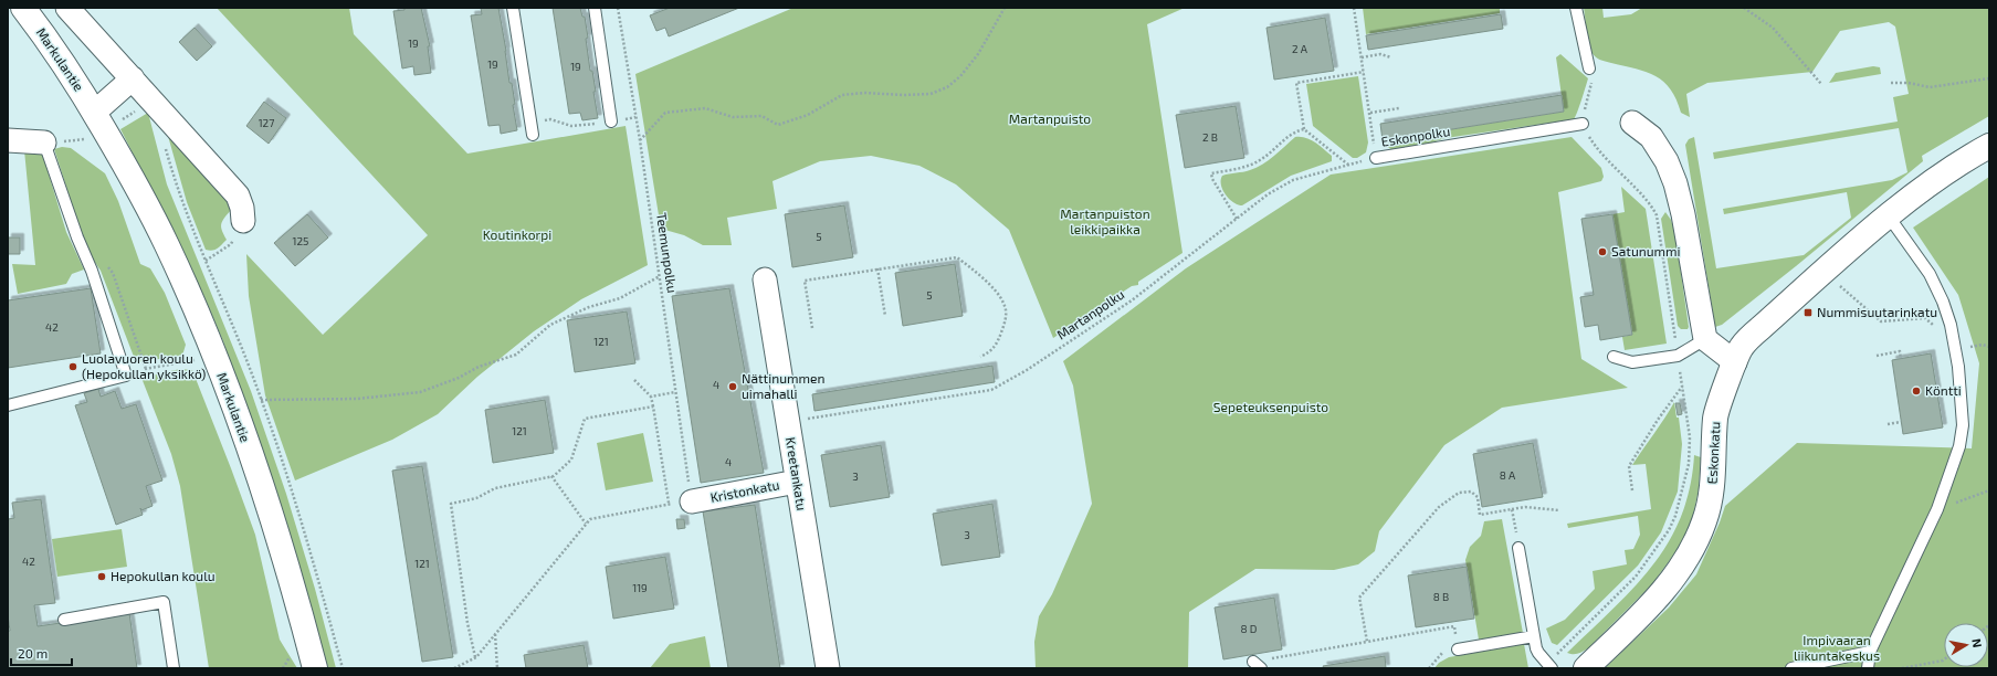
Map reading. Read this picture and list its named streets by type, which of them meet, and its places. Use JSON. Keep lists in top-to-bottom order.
{
  "streets": {
    "main road": ["Markulantie", "Eskonkatu"],
    "street": ["Kreetankatu", "Kristonkatu"],
    "lane": ["Eskonpolku"],
    "path": ["Teemunpolku", "Martanpolku"]
  },
  "crossings": [
    ["Eskonpolku", "Martanpolku"],
    ["Teemunpolku", "Kristonkatu"],
    ["Martanpolku", "Kreetankatu"],
    ["Kreetankatu", "Kristonkatu"]
  ],
  "parks": [
    "Martanpuisto",
    "Martanpuiston leikkipaikka",
    "Koutinkorpi",
    "Sepeteuksenpuisto",
    "Impivaaran liikuntakeskus"
  ],
  "places": {
    "other": [
      "Satunummi",
      "Luolavuoren koulu (Hepokullan yksikkö)",
      "Nättinummen uimahalli",
      "Köntti",
      "Hepokullan koulu"
    ],
    "transit": ["Nummisuutarinkatu"]
  },
  "house_numbers": [
    "19",
    "2 A",
    "19",
    "19",
    "127",
    "2 B",
    "5",
    "125",
    "5",
    "42",
    "121",
    "4",
    "121",
    "4",
    "8 A",
    "3",
    "3",
    "42",
    "121",
    "119",
    "8 B",
    "8 D"
  ],
  "scale_bar": "20 m",
  "north": "right"
}
